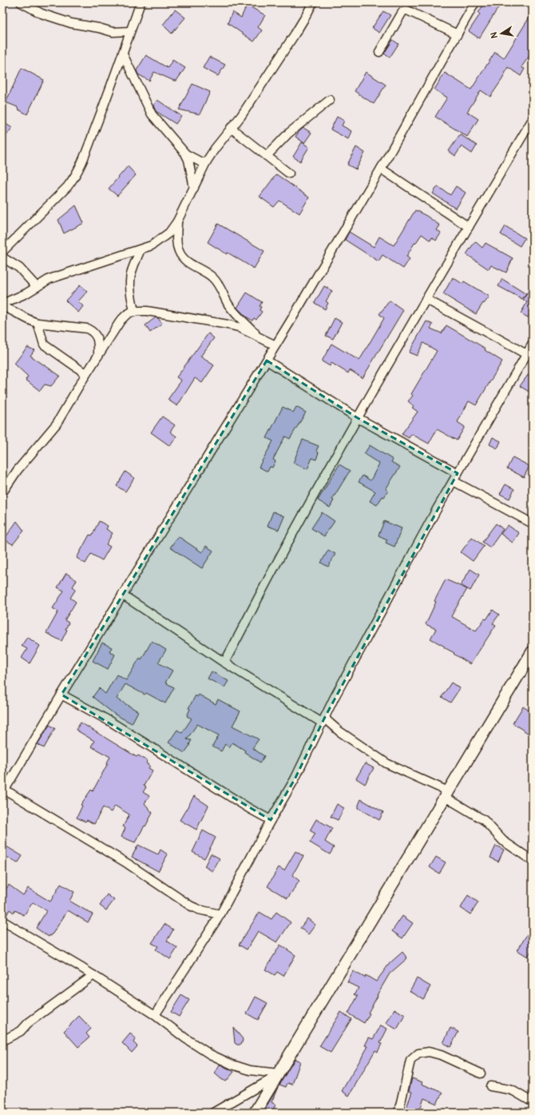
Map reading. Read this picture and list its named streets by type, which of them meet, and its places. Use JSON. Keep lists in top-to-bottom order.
{
  "north": "left"
}
